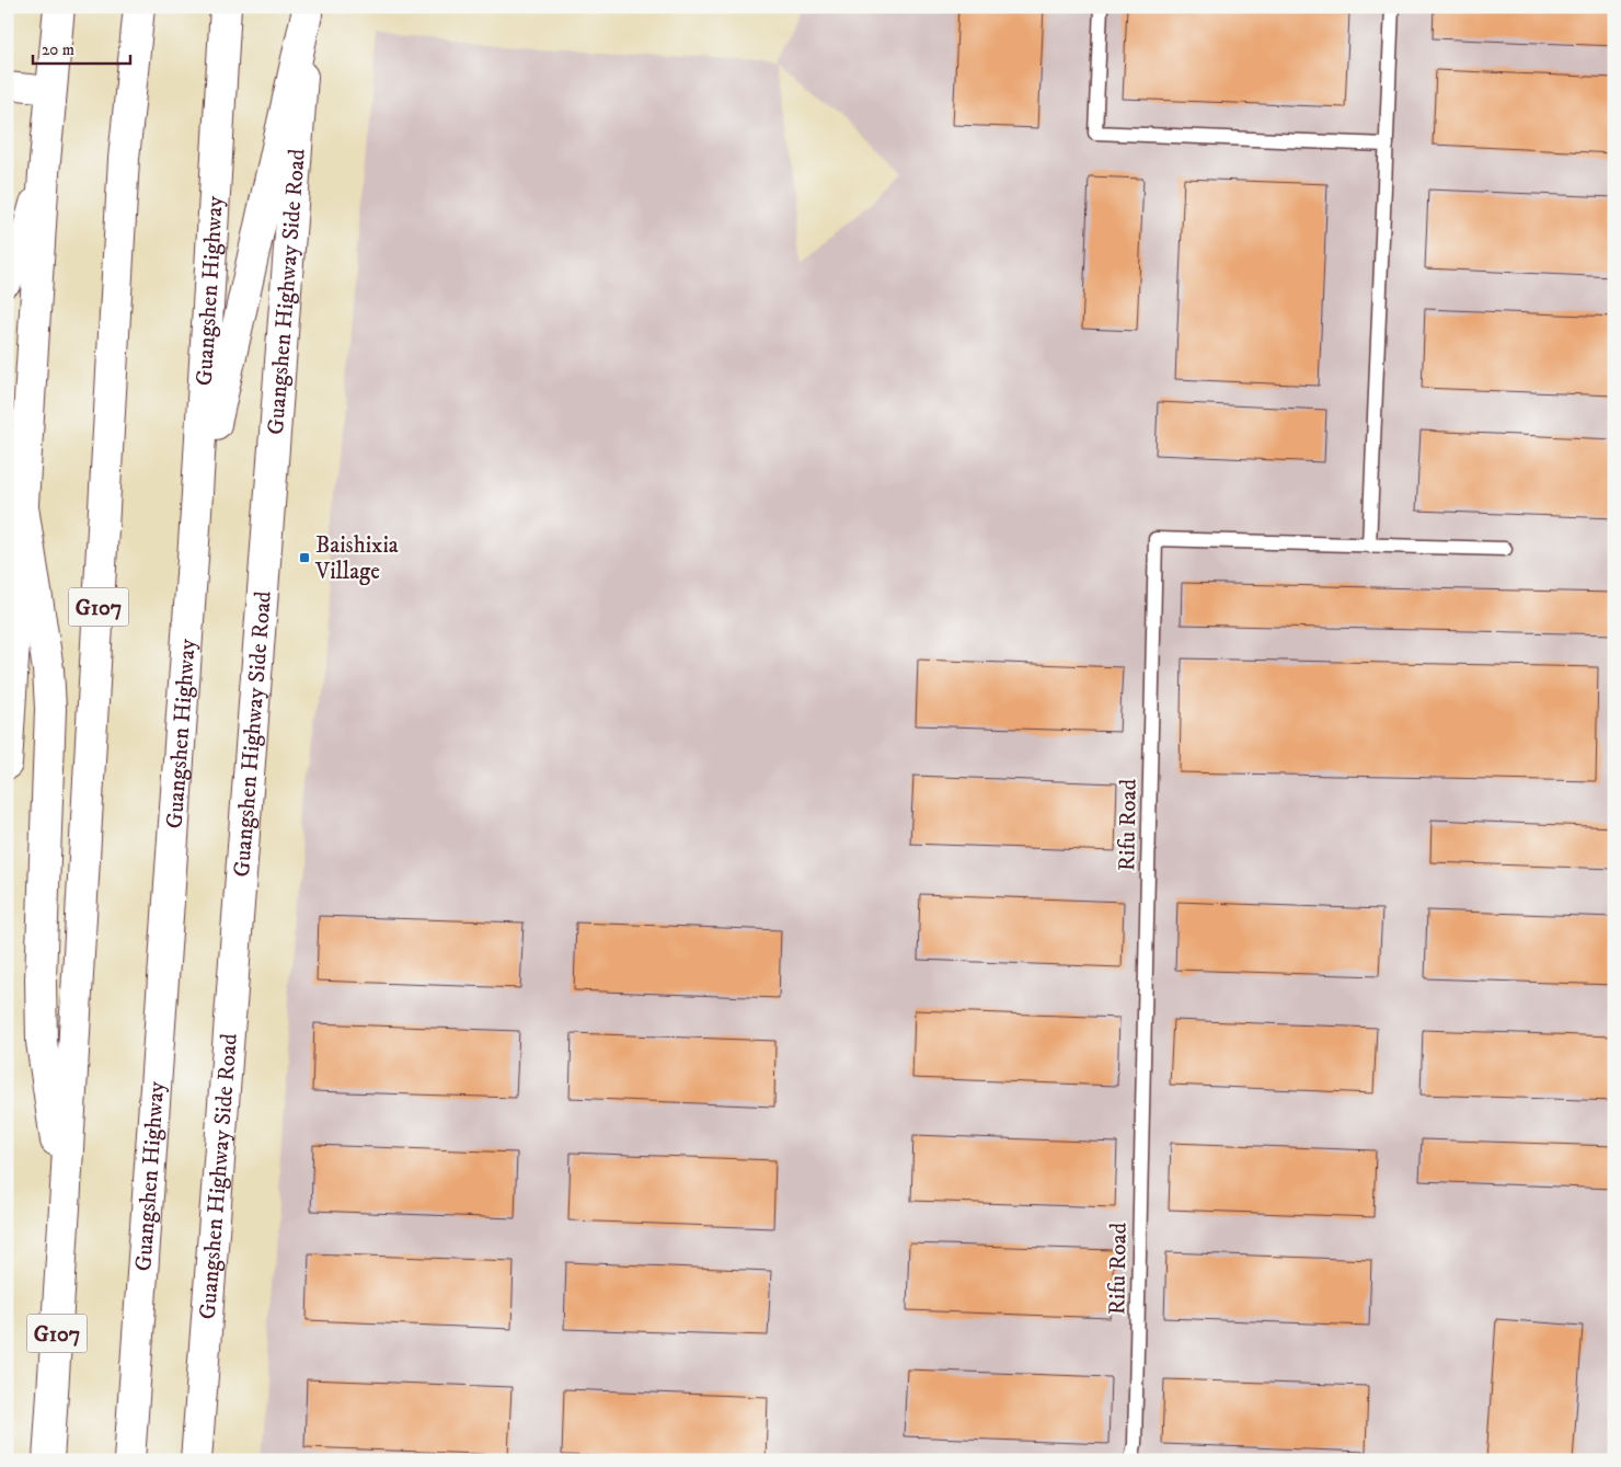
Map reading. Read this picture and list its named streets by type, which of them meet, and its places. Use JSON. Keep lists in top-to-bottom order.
{
  "streets": {
    "main road": ["Guangshen Highway", "Guangshen Highway Side Road", "G107"],
    "lane": ["Rifu Road"]
  },
  "places": {
    "transit": ["Baishixia Village"]
  },
  "scale_bar": "20 m"
}
